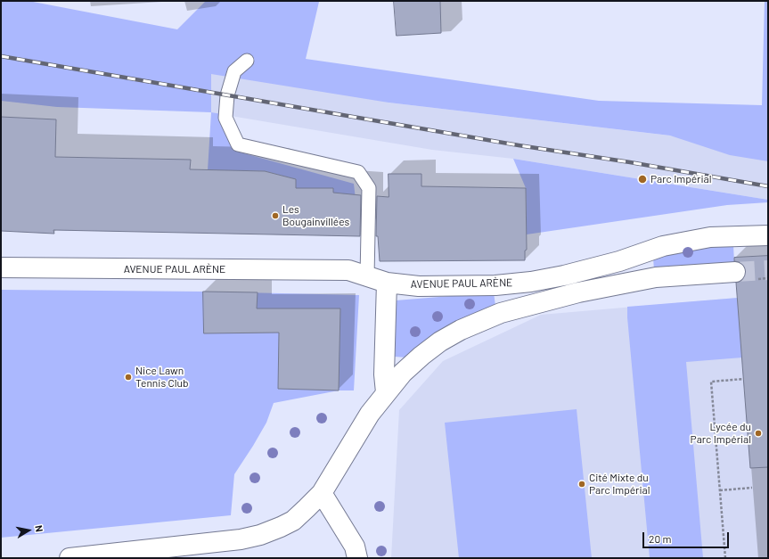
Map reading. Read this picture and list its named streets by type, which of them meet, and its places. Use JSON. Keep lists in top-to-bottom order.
{
  "streets": {
    "street": ["AVENUE PAUL ARÈNE"]
  },
  "places": [
    "Parc Impérial",
    "Les Bougainvillées",
    "Nice Lawn Tennis Club",
    "Lycée du Parc Impérial",
    "Cité Mixte du Parc Impérial"
  ],
  "scale_bar": "20 m",
  "north": "right"
}
